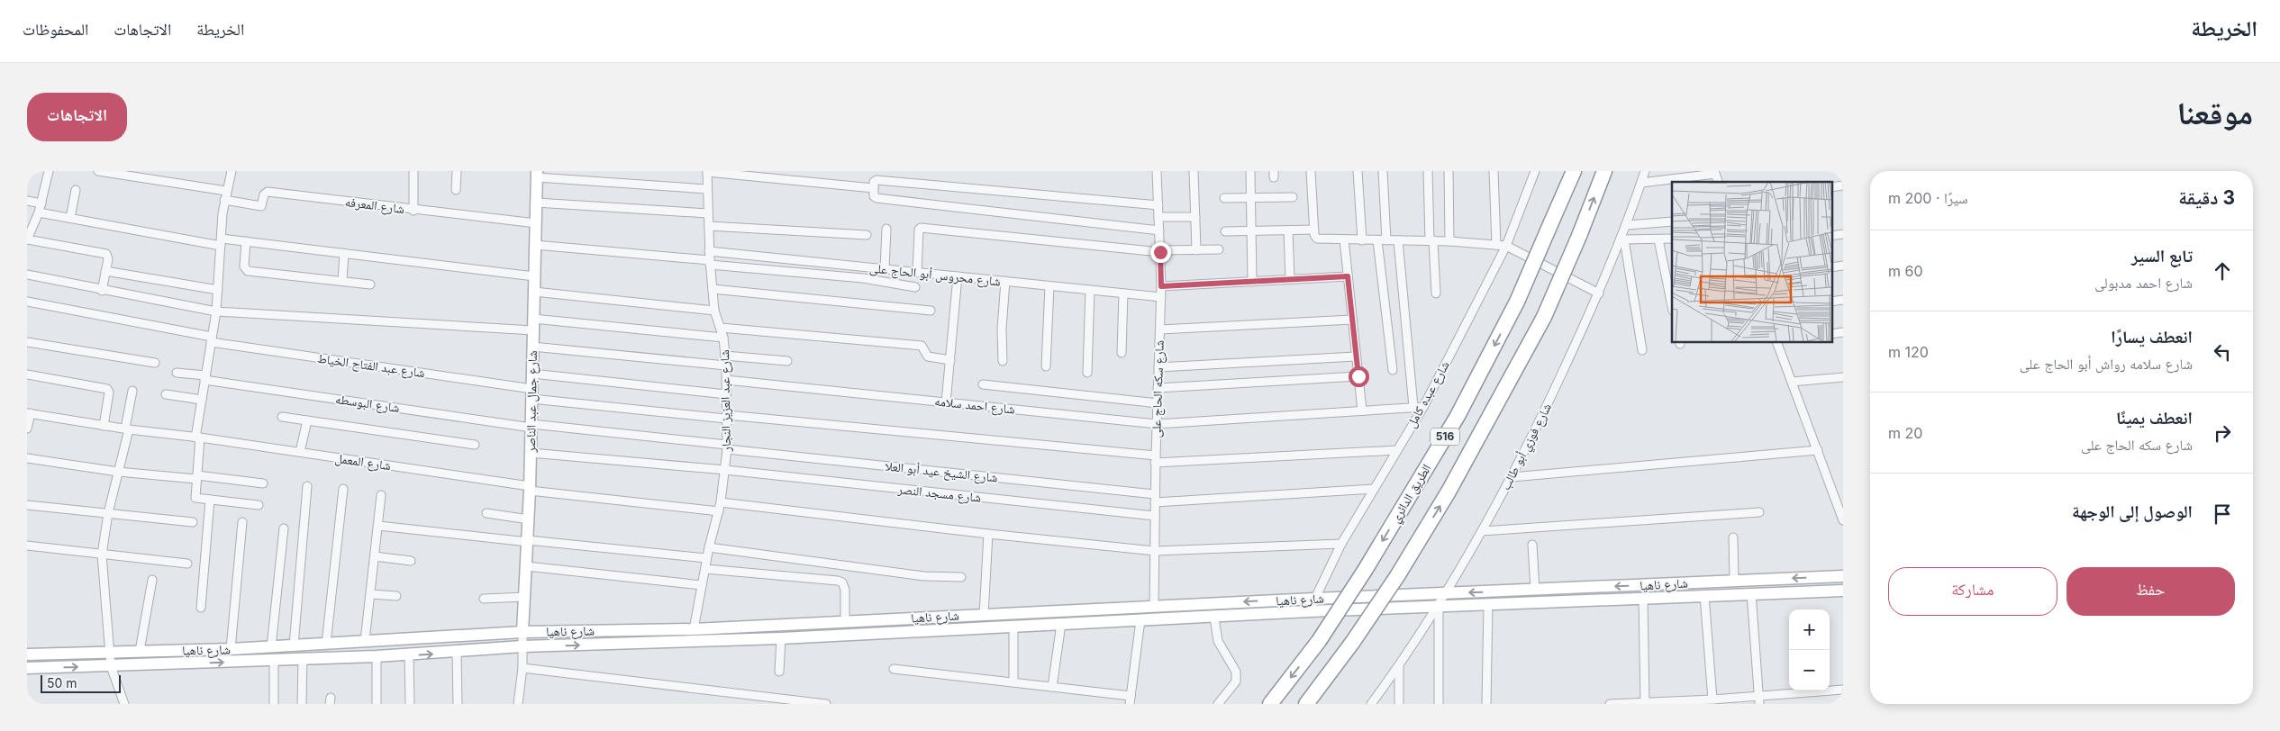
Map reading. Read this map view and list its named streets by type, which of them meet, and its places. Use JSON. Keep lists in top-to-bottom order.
{
  "streets": {
    "highway": ["516", "الطريق الدائري"],
    "main road": ["شارع جمال عبد الناصر", "شارع ناهيا"],
    "street": [
      "شارع المعرفه",
      "شارع محروس أبو الحاج على",
      "شارع عبد الفتاح الخياط",
      "شارع سكه الحاج على",
      "شارع عبده كامل",
      "شارع عبد العزيز النجار",
      "شارع البوسطه",
      "شارع احمد سلامه",
      "شارع فوزي أبو طالب",
      "شارع المعمل",
      "شارع الشيخ عيد أبو العلا",
      "شارع مسجد النصر"
    ]
  },
  "crossings": [
    ["شارع المعرفه", "شارع جمال عبد الناصر"],
    ["شارع محروس أبو الحاج على", "شارع سكه الحاج على"],
    ["شارع محروس أبو الحاج على", "شارع عبد العزيز النجار"],
    ["شارع عبد الفتاح الخياط", "شارع سكه الحاج على"],
    ["شارع عبد الفتاح الخياط", "شارع عبده كامل"],
    ["شارع عبد الفتاح الخياط", "شارع عبد العزيز النجار"],
    ["شارع عبد الفتاح الخياط", "شارع جمال عبد الناصر"],
    ["شارع سكه الحاج على", "شارع احمد سلامه"],
    ["شارع سكه الحاج على", "شارع الشيخ عيد أبو العلا"],
    ["شارع سكه الحاج على", "شارع مسجد النصر"],
    ["شارع سكه الحاج على", "شارع ناهيا"],
    ["شارع عبده كامل", "شارع احمد سلامه"],
    ["شارع عبده كامل", "شارع ناهيا"],
    ["شارع عبد العزيز النجار", "شارع البوسطه"],
    ["شارع عبد العزيز النجار", "شارع احمد سلامه"],
    ["شارع عبد العزيز النجار", "شارع المعمل"],
    ["شارع عبد العزيز النجار", "شارع الشيخ عيد أبو العلا"],
    ["شارع عبد العزيز النجار", "شارع مسجد النصر"],
    ["شارع عبد العزيز النجار", "شارع ناهيا"],
    ["شارع جمال عبد الناصر", "شارع البوسطه"],
    ["شارع جمال عبد الناصر", "شارع المعمل"],
    ["شارع جمال عبد الناصر", "شارع مسجد النصر"],
    ["شارع جمال عبد الناصر", "شارع ناهيا"],
    ["شارع البوسطه", "شارع الشيخ عيد أبو العلا"],
    ["شارع فوزي أبو طالب", "شارع ناهيا"]
  ],
  "scale_bar": "50 m",
  "page": {
    "header": "الخريطة",
    "nav": ["الخريطة", "الاتجاهات", "المحفوظات"],
    "title": "موقعنا",
    "buttons": [
      "الاتجاهات",
      ["حفظ", "مشاركة"]
    ],
    "heading": ["3 دقيقة", "سيرًا · 200 m"],
    "list": [
      ["تابع السير", "شارع احمد مدبولى", "60 m"],
      ["انعطف يسارًا", "شارع سلامه رواش أبو الحاج على", "120 m"],
      ["انعطف يمينًا", "شارع سكه الحاج على", "20 m"],
      "الوصول إلى الوجهة"
    ],
    "map_buttons": ["+", "−"],
    "scale": "50 m"
  }
}
